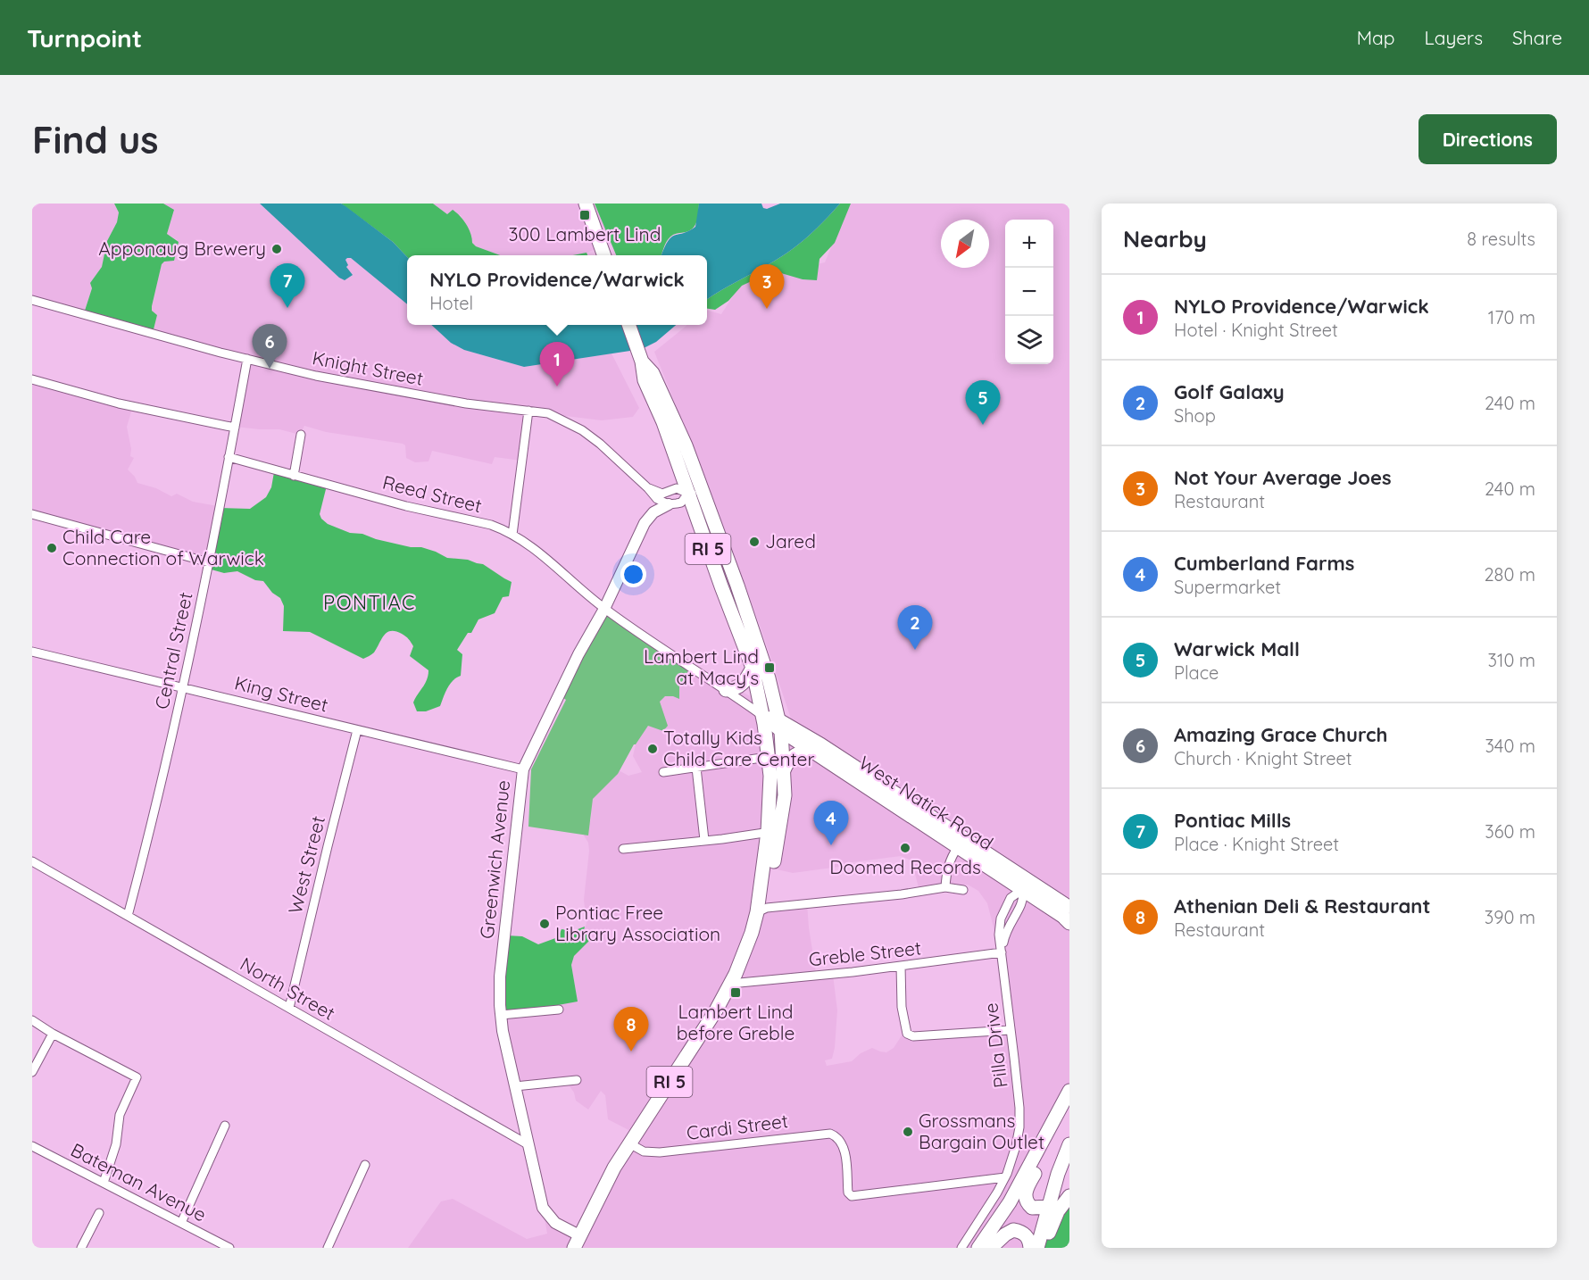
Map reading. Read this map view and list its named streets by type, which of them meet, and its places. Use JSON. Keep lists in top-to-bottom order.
{
  "streets": {
    "main road": ["RI 5", "West Natick Road"],
    "street": [
      "Knight Street",
      "Reed Street",
      "Central Street",
      "King Street",
      "Greenwich Avenue",
      "West Street",
      "Greble Street",
      "North Street",
      "Pilla Drive",
      "Cardi Street",
      "Bateman Avenue"
    ]
  },
  "crossings": [
    ["Knight Street", "Central Street"],
    ["Knight Street", "Greenwich Avenue"],
    ["Reed Street", "Central Street"],
    ["Reed Street", "West Natick Road"],
    ["Reed Street", "Greenwich Avenue"],
    ["RI 5", "West Natick Road"],
    ["RI 5", "Greenwich Avenue"],
    ["RI 5", "Greble Street"],
    ["RI 5", "Cardi Street"],
    ["Central Street", "King Street"],
    ["Central Street", "North Street"],
    ["King Street", "Greenwich Avenue"],
    ["King Street", "West Street"],
    ["West Natick Road", "Greenwich Avenue"],
    ["West Natick Road", "Pilla Drive"],
    ["Greenwich Avenue", "North Street"],
    ["West Street", "North Street"],
    ["Greble Street", "Pilla Drive"],
    ["Pilla Drive", "Cardi Street"]
  ],
  "districts": ["PONTIAC"],
  "places": {
    "transit": ["300 Lambert Lind", "Lambert Lind at Macy's", "Lambert Lind before Greble"],
    "other": [
      "Apponaug Brewery",
      "Jared",
      "Child Care Connection of Warwick",
      "Totally Kids Child Care Center",
      "Doomed Records",
      "Pontiac Free Library Association",
      "Grossmans Bargain Outlet"
    ]
  },
  "north": "bottom left",
  "page": {
    "header": "Turnpoint",
    "nav": ["Map", "Layers", "Share"],
    "buttons": "Directions",
    "title": "Find us",
    "heading": ["Nearby", "8 results"],
    "map_buttons": ["+", "−"],
    "popup": ["NYLO Providence/Warwick", "Hotel"],
    "pins": [
      "7",
      "3",
      "6",
      "1",
      "5",
      "2",
      "4",
      "8"
    ],
    "list": [
      {
        "mark": "1",
        "name": "NYLO Providence/Warwick",
        "note": "Hotel · Knight Street",
        "value": "170 m"
      },
      {
        "mark": "2",
        "name": "Golf Galaxy",
        "note": "Shop",
        "value": "240 m"
      },
      {
        "mark": "3",
        "name": "Not Your Average Joes",
        "note": "Restaurant",
        "value": "240 m"
      },
      {
        "mark": "4",
        "name": "Cumberland Farms",
        "note": "Supermarket",
        "value": "280 m"
      },
      {
        "mark": "5",
        "name": "Warwick Mall",
        "note": "Place",
        "value": "310 m"
      },
      {
        "mark": "6",
        "name": "Amazing Grace Church",
        "note": "Church · Knight Street",
        "value": "340 m"
      },
      {
        "mark": "7",
        "name": "Pontiac Mills",
        "note": "Place · Knight Street",
        "value": "360 m"
      },
      {
        "mark": "8",
        "name": "Athenian Deli & Restaurant",
        "note": "Restaurant",
        "value": "390 m"
      }
    ]
  }
}
